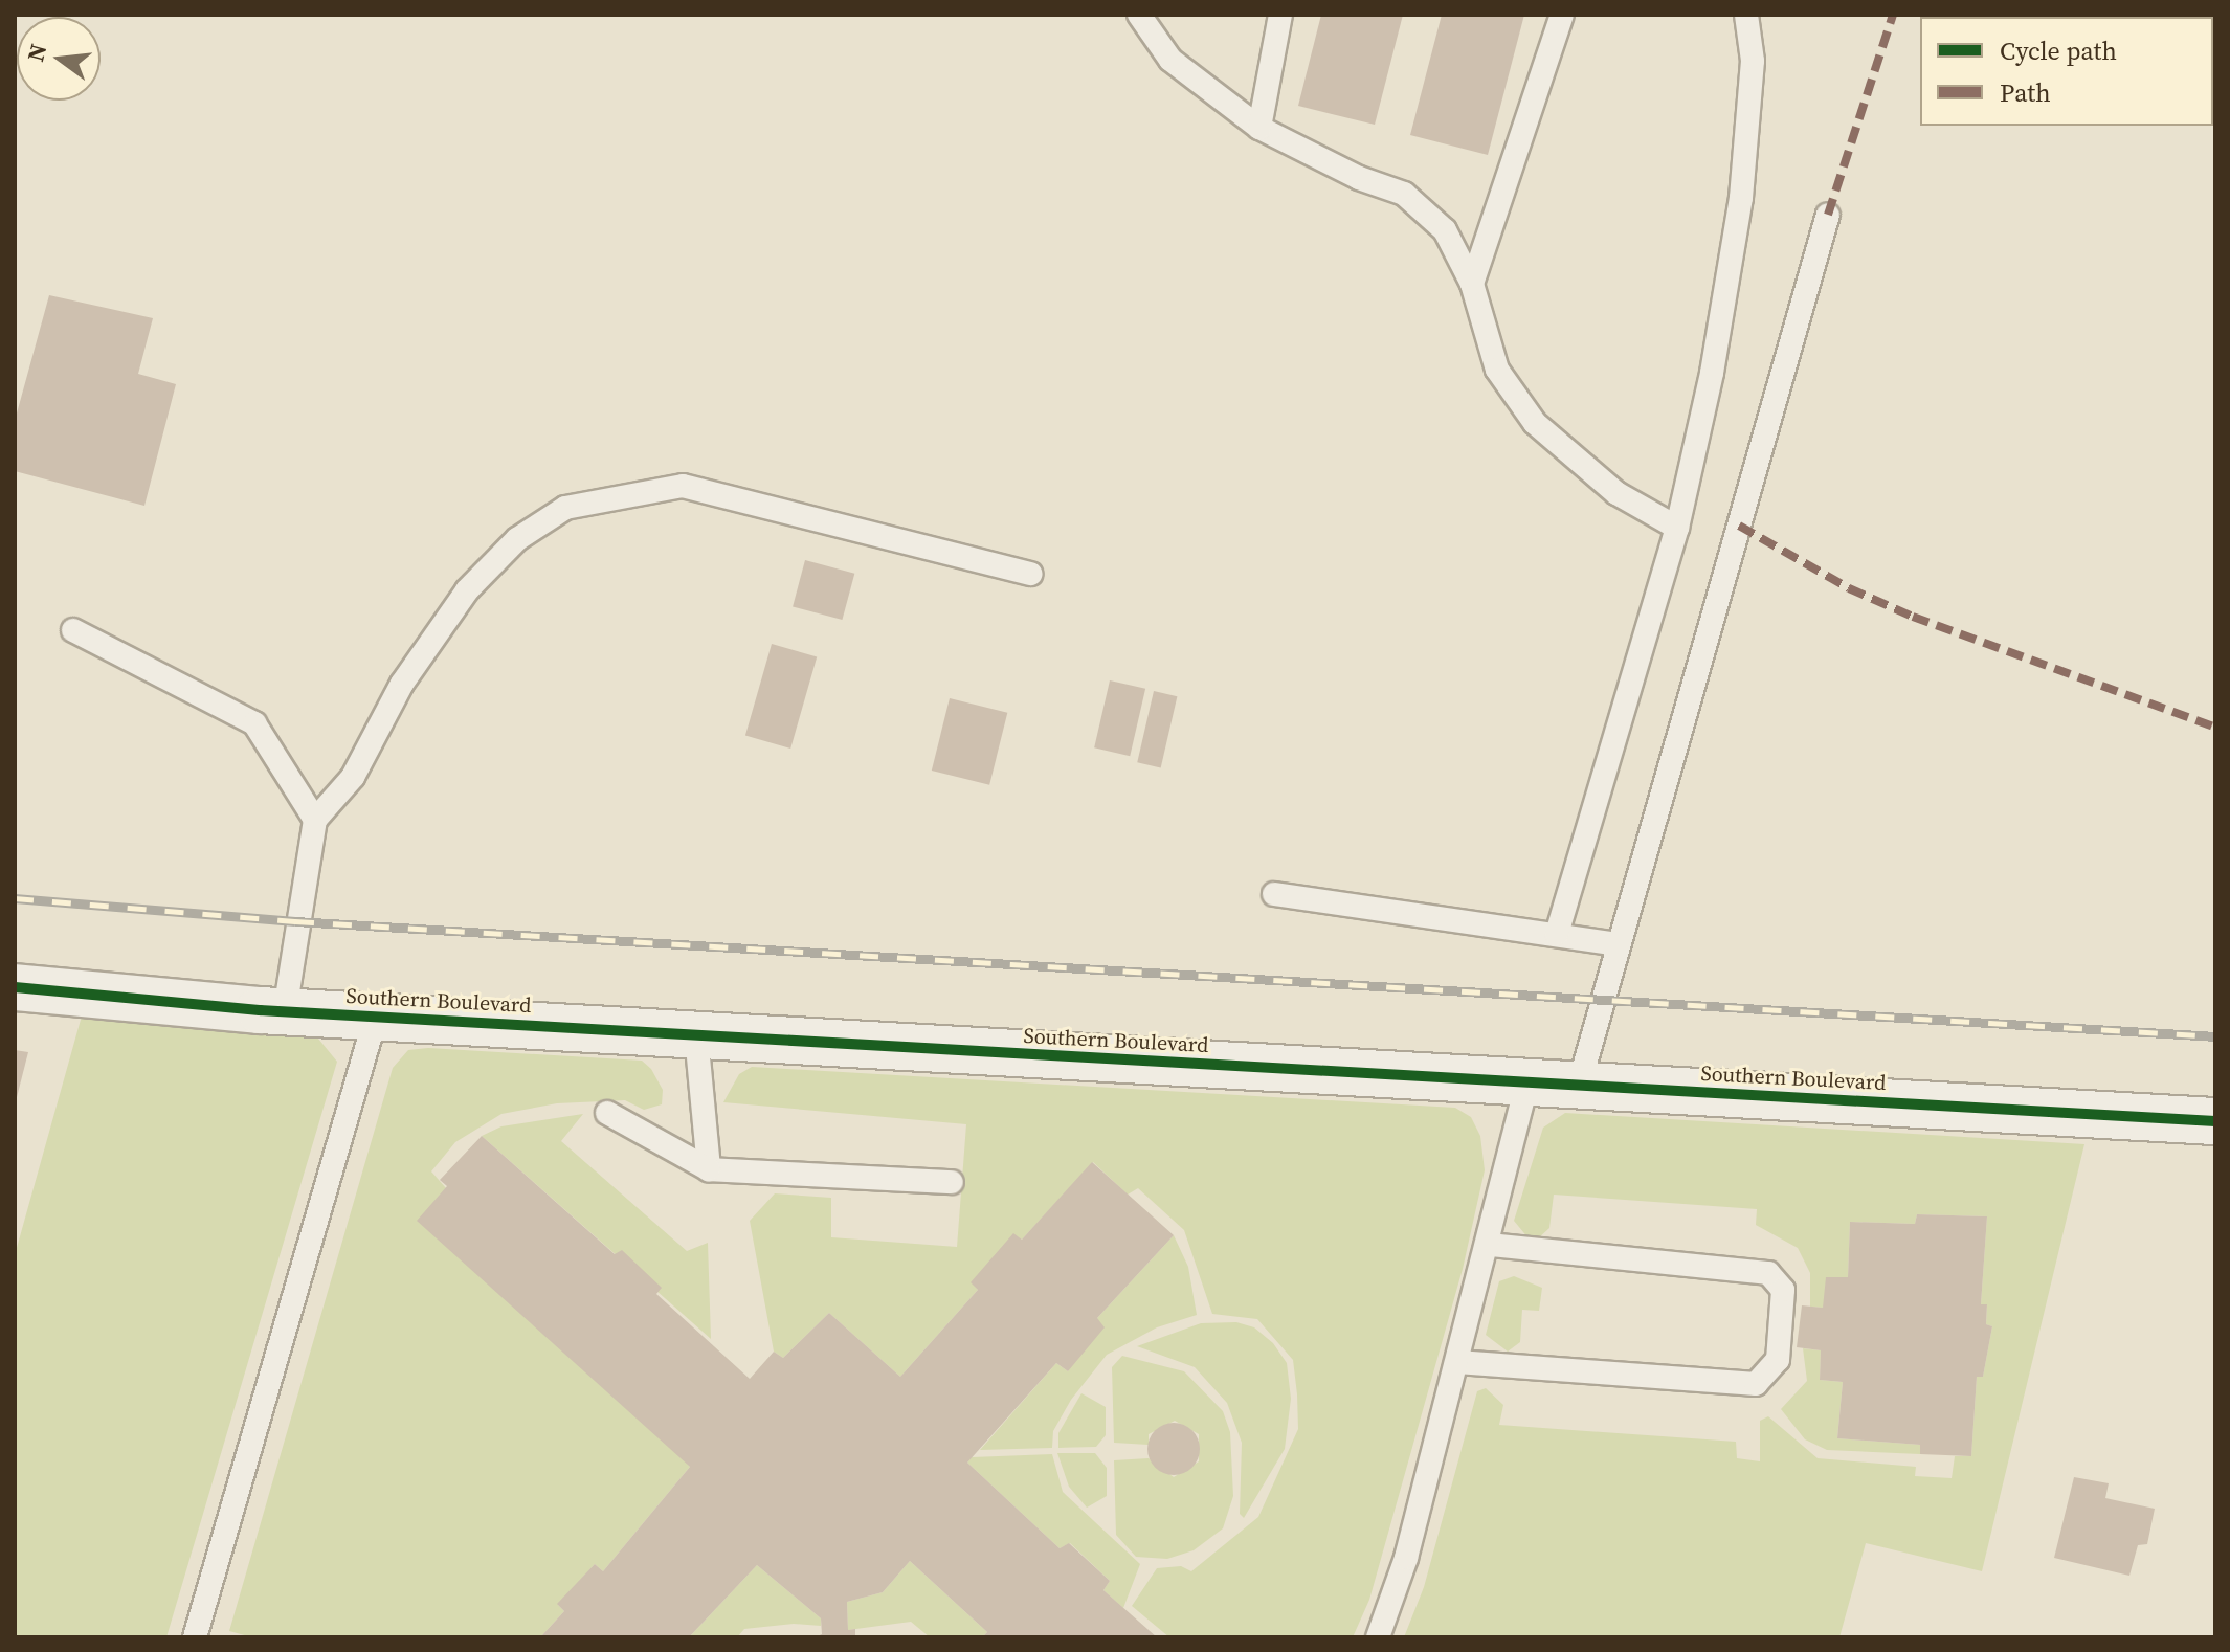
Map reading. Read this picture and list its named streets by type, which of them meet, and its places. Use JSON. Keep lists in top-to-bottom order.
{
  "streets": {
    "street": ["Southern Boulevard"]
  },
  "legend": ["Cycle path", "Path"],
  "north": "left"
}
